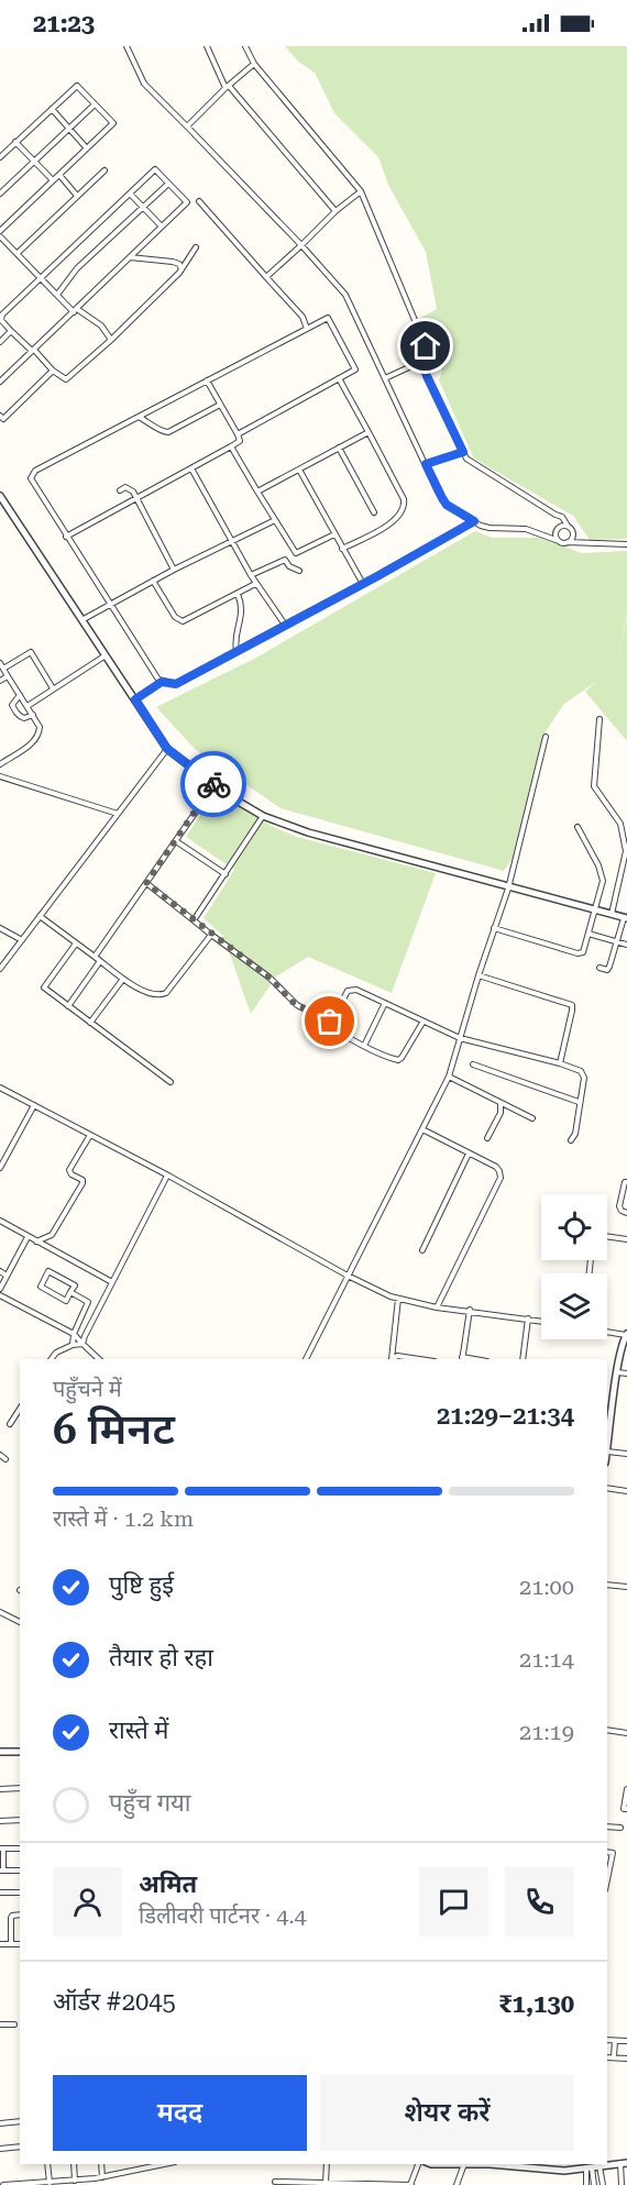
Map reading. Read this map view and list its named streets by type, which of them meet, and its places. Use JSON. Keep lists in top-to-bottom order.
{
  "page": {
    "status": "21:23",
    "heading": ["6 मिनट", "पहुँचने में", "21:29–21:34"],
    "panel": [
      "अमित",
      "डिलीवरी पार्टनर · 4.4",
      "ऑर्डर #2045",
      "₹1,130"
    ],
    "bar": "रास्ते में · 1.2 km",
    "list": [
      ["पुष्टि हुई", "21:00"],
      ["तैयार हो रहा", "21:14"],
      ["रास्ते में", "21:19"],
      "पहुँच गया"
    ],
    "buttons": ["मदद", "शेयर करें"]
  }
}
